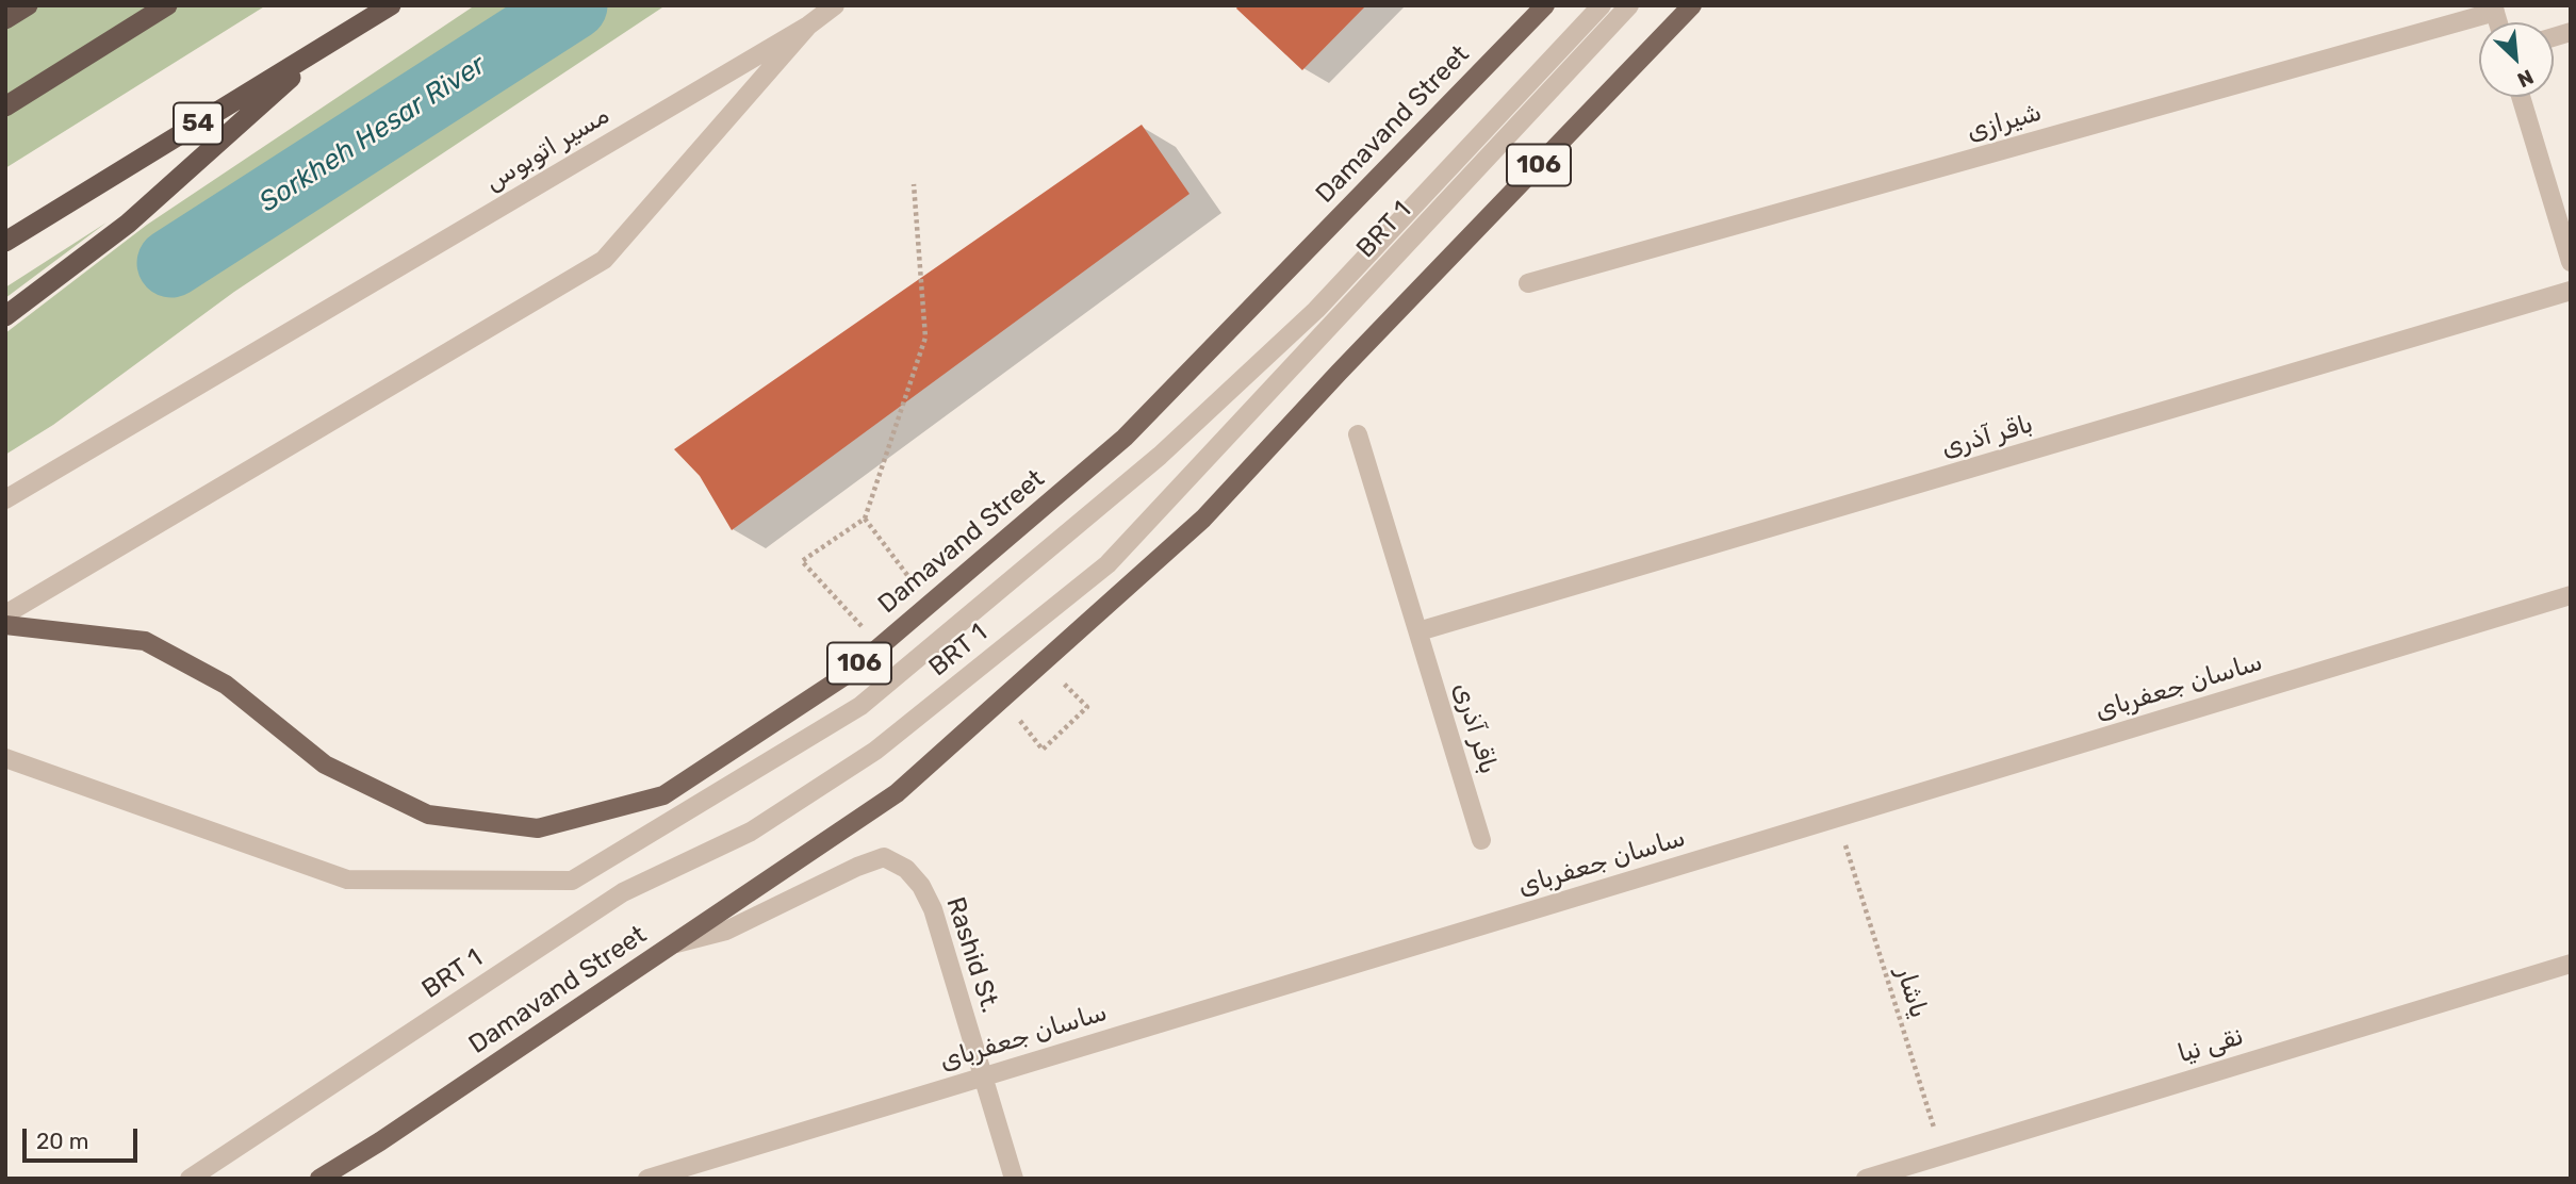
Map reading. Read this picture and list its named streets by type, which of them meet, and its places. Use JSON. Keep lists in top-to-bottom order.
{
  "streets": {
    "highway": ["54"],
    "main road": ["Damavand Street", "106"],
    "street": [
      "شیرازی",
      "مسیر اتوبوس",
      "BRT 1",
      "باقر آذری",
      "ساسان جعفربای",
      "Rashid St.",
      "نقی نیا"
    ],
    "path": ["یاشار"]
  },
  "crossings": [
    ["Damavand Street", "Rashid St."],
    ["ساسان جعفربای", "Rashid St."],
    ["ساسان جعفربای", "یاشار"],
    ["یاشار", "نقی نیا"]
  ],
  "water": ["Sorkheh Hesar River"],
  "scale_bar": "20 m",
  "north": "bottom right"
}
